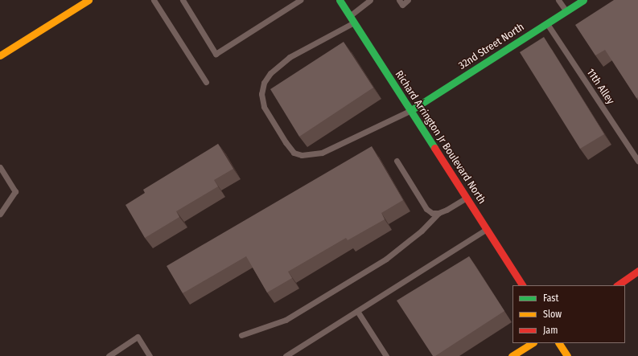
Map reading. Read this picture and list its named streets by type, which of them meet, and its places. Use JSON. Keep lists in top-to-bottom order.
{
  "streets": {
    "street": ["32nd Street North", "Richard Arrington Jr Boulevard North"],
    "lane": ["11th Alley"]
  },
  "crossings": [
    ["32nd Street North", "11th Alley"],
    ["32nd Street North", "Richard Arrington Jr Boulevard North"]
  ],
  "legend": ["Fast", "Slow", "Jam"]
}
